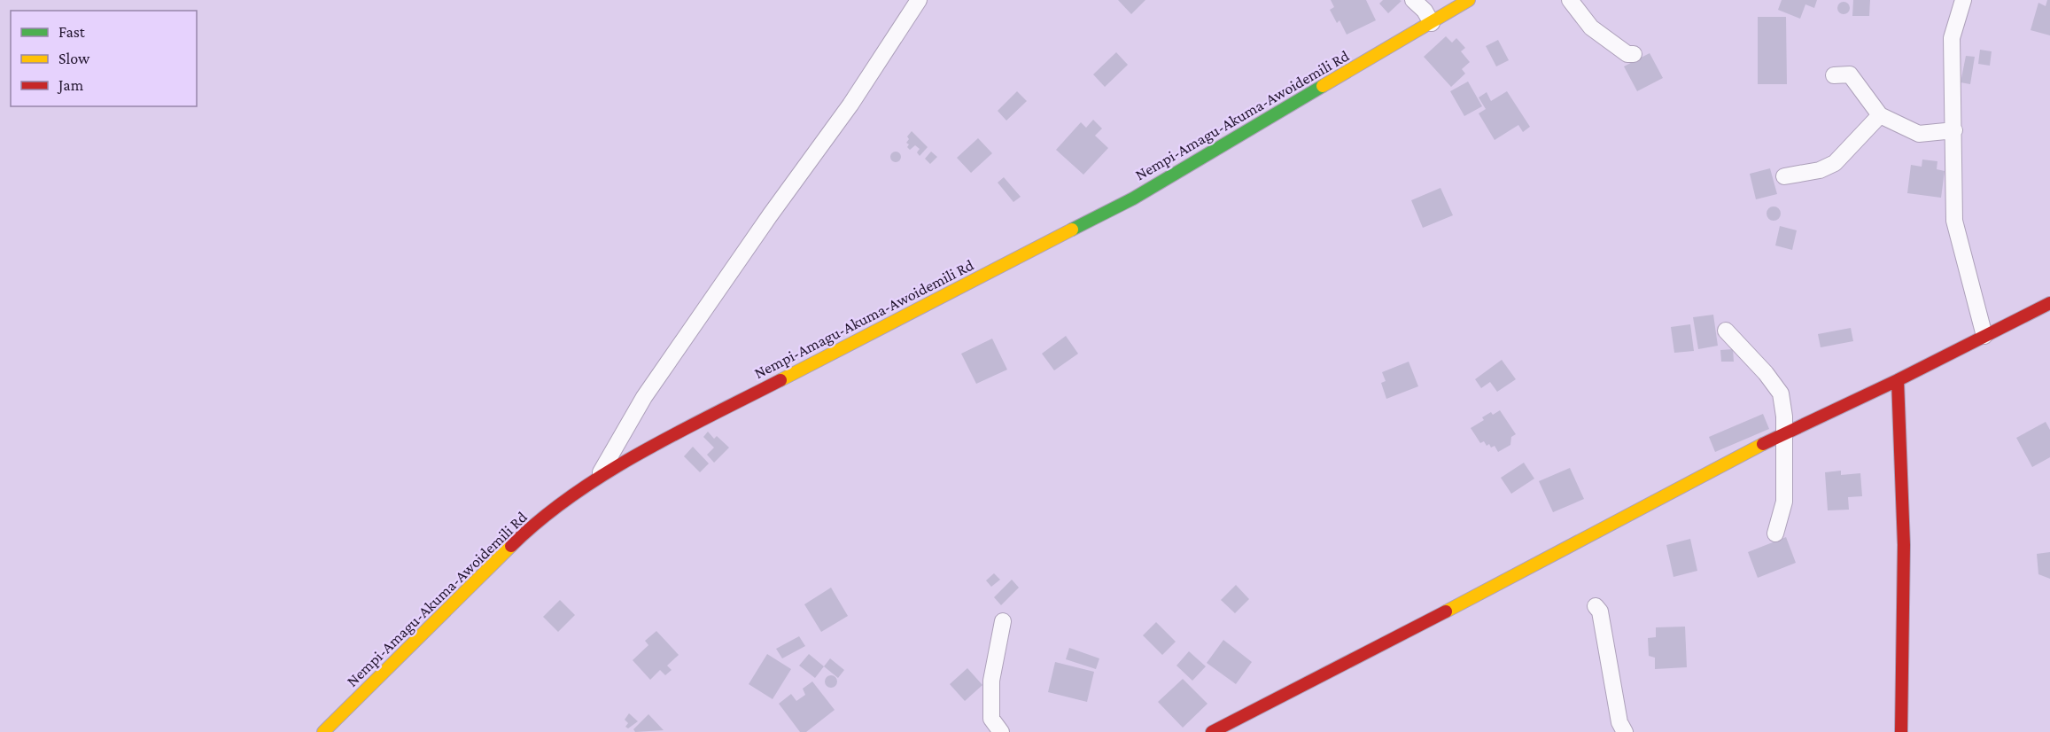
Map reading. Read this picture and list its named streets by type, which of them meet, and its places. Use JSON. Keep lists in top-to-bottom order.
{
  "streets": {
    "street": ["Nempi-Amagu-Akuma-Awoidemili Rd"]
  },
  "legend": ["Fast", "Slow", "Jam"]
}
